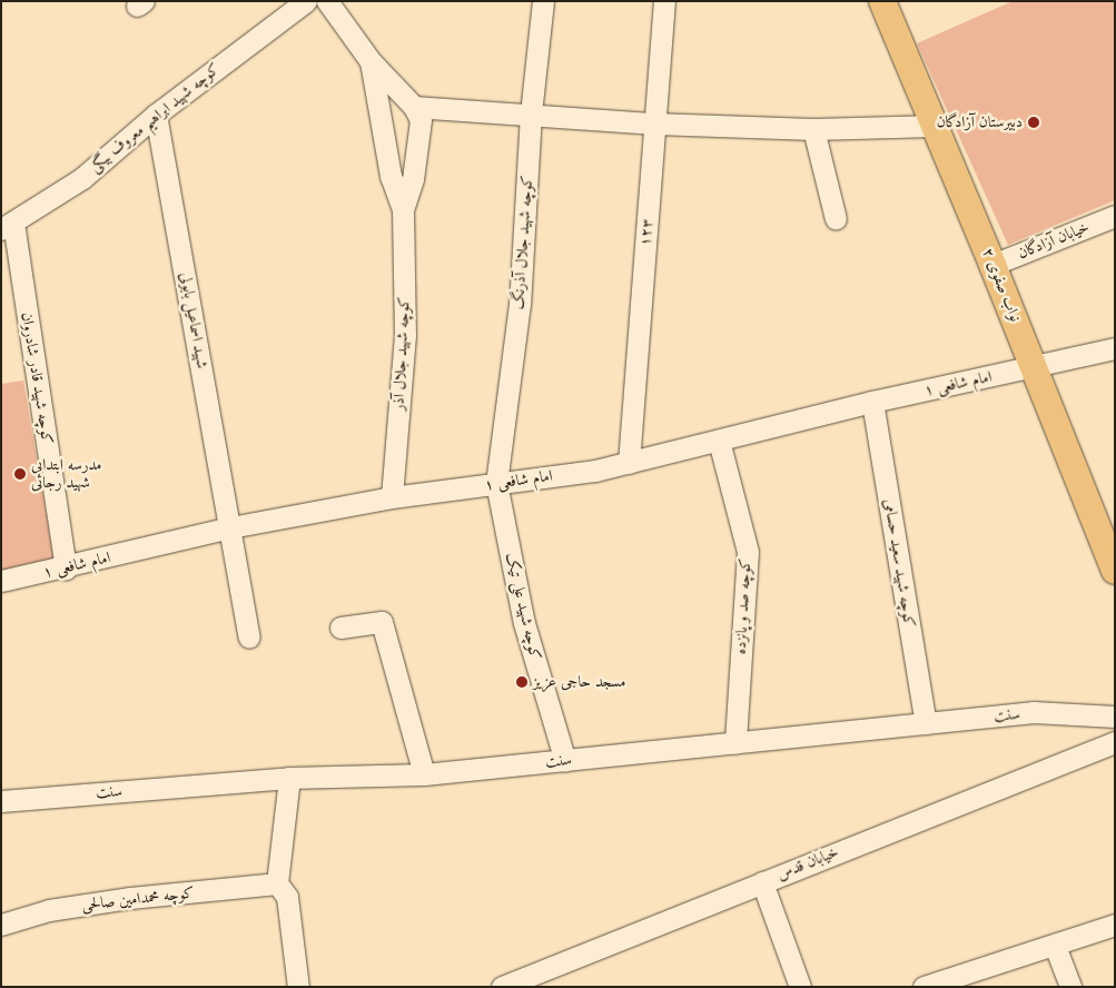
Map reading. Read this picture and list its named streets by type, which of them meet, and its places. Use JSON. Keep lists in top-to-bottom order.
{
  "streets": {
    "main road": ["نواب صفوی ۲"],
    "street": [
      "کوچه شهید ابراهیم معروف بیگی",
      "۱۲۳",
      "خیابان آزادگان",
      "کوچه شهید جلال آذرنگ",
      "شهید اسماعیل بابولی",
      "کوچه شهید جلال آذر",
      "کوچه شهید قادر شادروان",
      "امام شافعی ۱",
      "کوچه شهید سعید حسامی",
      "کوچه شهید علی تیک",
      "کوچه صد و پانزده",
      "سنت",
      "خیابان قدس",
      "کوچه محمدامین صالحی"
    ]
  },
  "crossings": [
    ["کوچه شهید ابراهیم معروف بیگی", "شهید اسماعیل بابولی"],
    ["کوچه شهید ابراهیم معروف بیگی", "کوچه شهید قادر شادروان"],
    ["۱۲۳", "امام شافعی ۱"],
    ["خیابان آزادگان", "نواب صفوی ۲"],
    ["کوچه شهید جلال آذرنگ", "امام شافعی ۱"],
    ["کوچه شهید جلال آذرنگ", "کوچه شهید علی تیک"],
    ["نواب صفوی ۲", "امام شافعی ۱"],
    ["شهید اسماعیل بابولی", "امام شافعی ۱"],
    ["کوچه شهید جلال آذر", "امام شافعی ۱"],
    ["کوچه شهید قادر شادروان", "امام شافعی ۱"],
    ["امام شافعی ۱", "کوچه شهید سعید حسامی"],
    ["امام شافعی ۱", "کوچه شهید علی تیک"],
    ["امام شافعی ۱", "کوچه صد و پانزده"],
    ["کوچه شهید سعید حسامی", "سنت"],
    ["کوچه شهید علی تیک", "سنت"],
    ["کوچه صد و پانزده", "سنت"]
  ],
  "places": ["دبیرستان آزادگان", "مدرسه ابتدایی شهید رجائی", "مسجد حاجی عزیز"]
}
